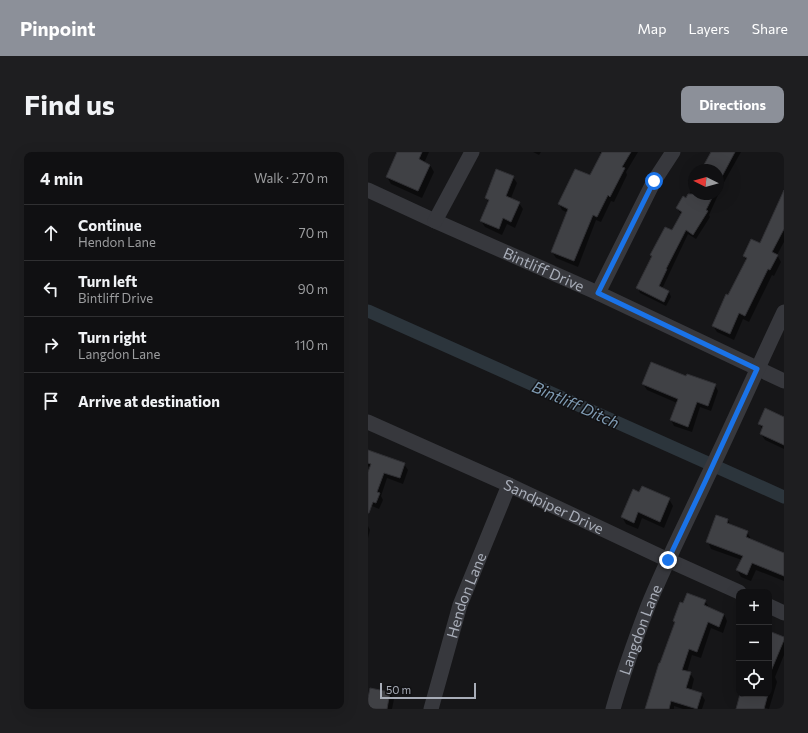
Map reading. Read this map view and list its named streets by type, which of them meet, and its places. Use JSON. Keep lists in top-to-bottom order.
{
  "streets": {
    "street": [
      "Bintliff Drive",
      "Sandpiper Drive",
      "Hendon Lane",
      "Langdon Lane"
    ]
  },
  "crossings": [
    ["Bintliff Drive", "Langdon Lane"],
    ["Sandpiper Drive", "Hendon Lane"],
    ["Sandpiper Drive", "Langdon Lane"]
  ],
  "water": ["Bintliff Ditch"],
  "scale_bar": "50 m",
  "north": "left",
  "page": {
    "header": "Pinpoint",
    "nav": ["Map", "Layers", "Share"],
    "buttons": "Directions",
    "title": "Find us",
    "heading": ["4 min", "Walk · 270 m"],
    "list": [
      ["Continue", "Hendon Lane", "70 m"],
      ["Turn left", "Bintliff Drive", "90 m"],
      ["Turn right", "Langdon Lane", "110 m"],
      "Arrive at destination"
    ],
    "map_buttons": ["+", "−"],
    "scale": "50 m"
  }
}
